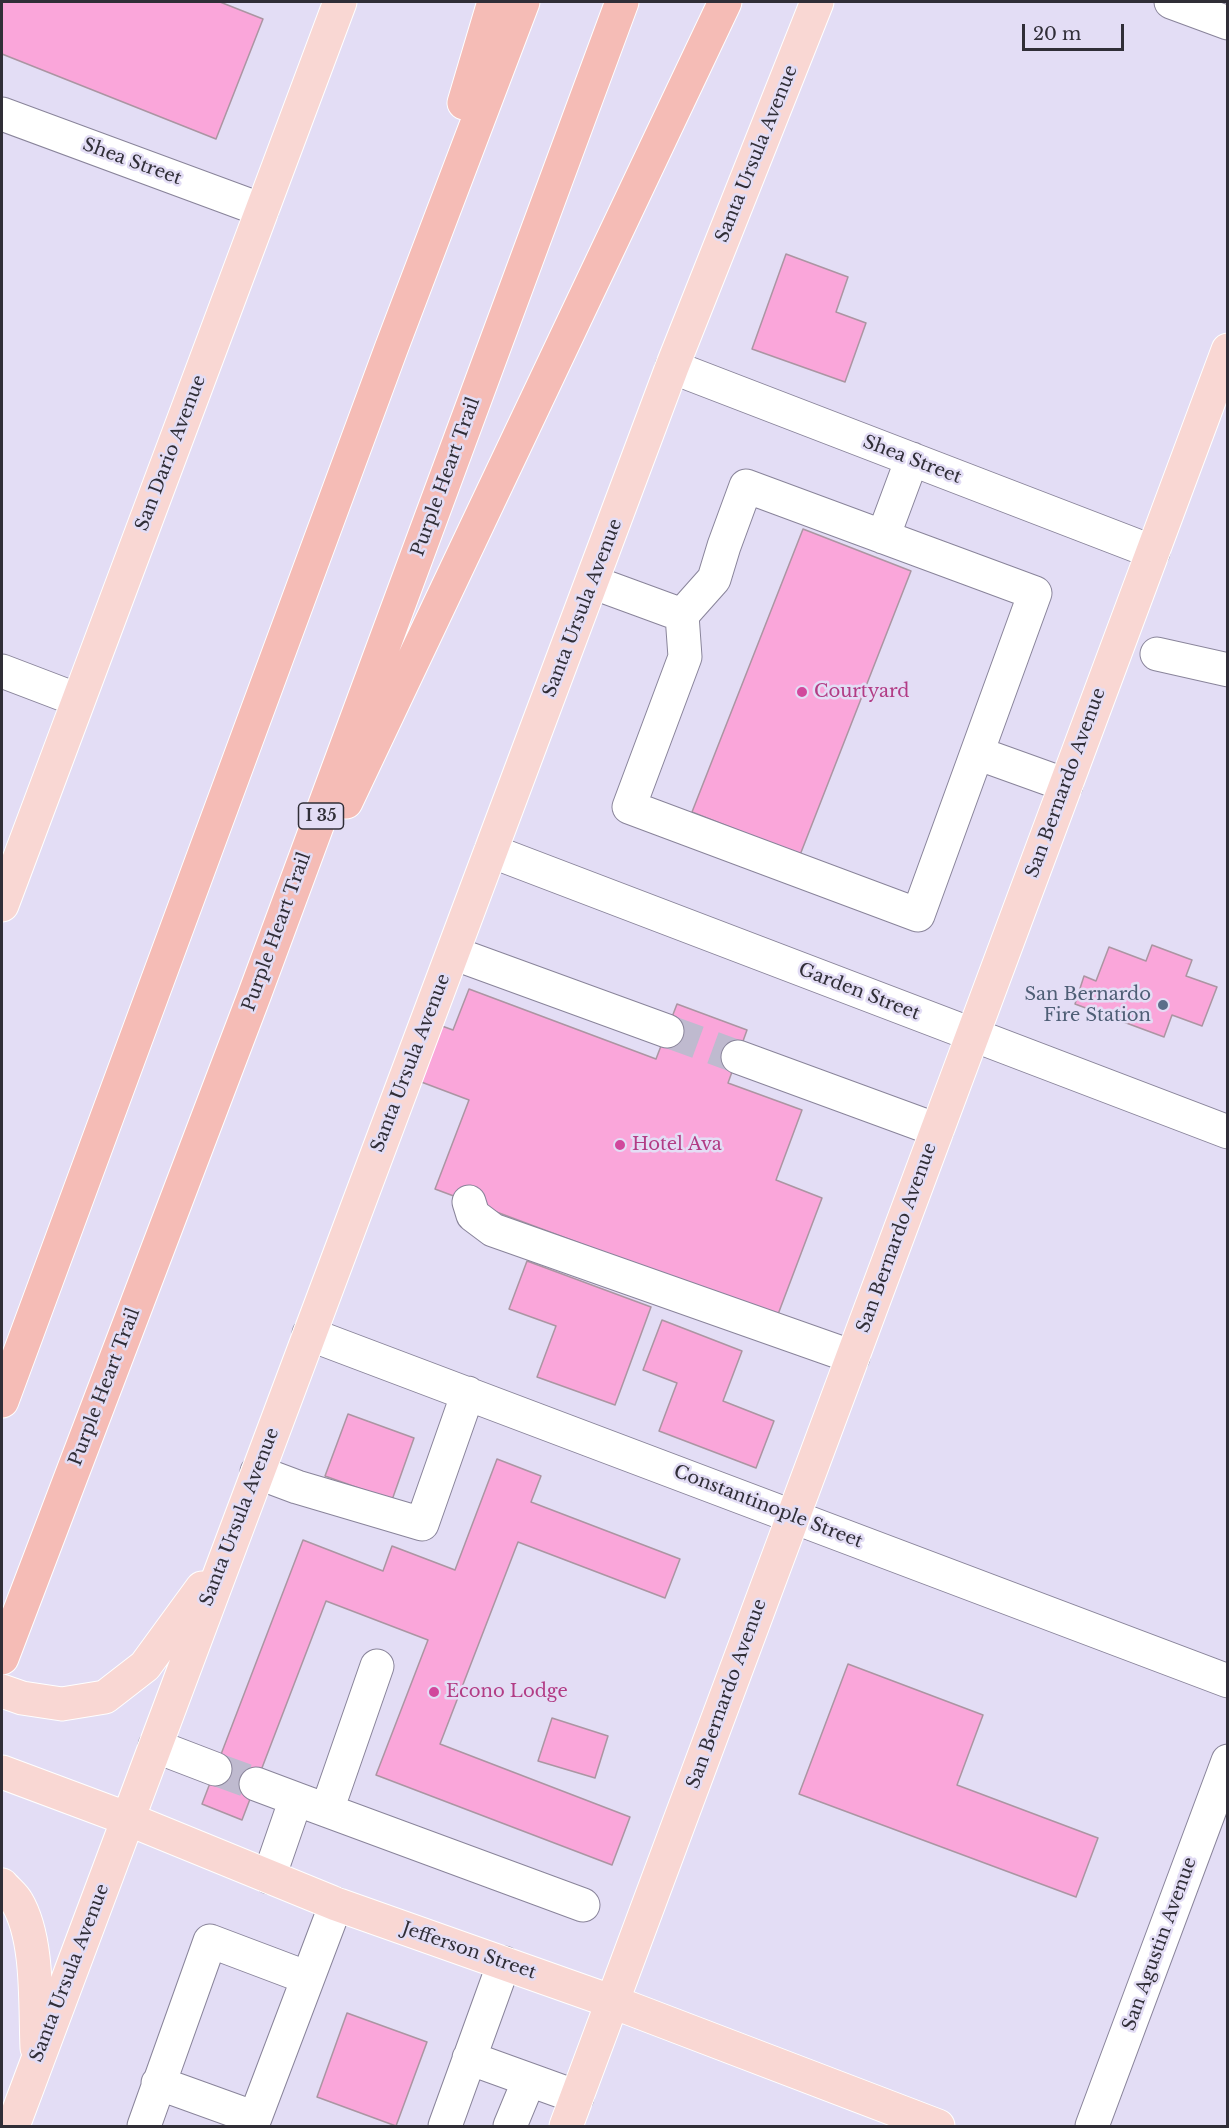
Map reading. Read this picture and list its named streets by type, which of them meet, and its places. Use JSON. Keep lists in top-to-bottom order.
{
  "streets": {
    "highway": ["Purple Heart Trail", "I 35"],
    "main road": [
      "Santa Ursula Avenue",
      "San Dario Avenue",
      "San Bernardo Avenue",
      "Jefferson Street"
    ],
    "street": [
      "Shea Street",
      "Garden Street",
      "Constantinople Street",
      "San Agustin Avenue"
    ]
  },
  "crossings": [
    ["Santa Ursula Avenue", "Shea Street"],
    ["Santa Ursula Avenue", "Garden Street"],
    ["Santa Ursula Avenue", "Constantinople Street"],
    ["Santa Ursula Avenue", "Jefferson Street"],
    ["Shea Street", "San Dario Avenue"],
    ["Shea Street", "San Bernardo Avenue"],
    ["San Bernardo Avenue", "Garden Street"],
    ["San Bernardo Avenue", "Constantinople Street"],
    ["San Bernardo Avenue", "Jefferson Street"]
  ],
  "places": [
    "Courtyard",
    "San Bernardo Fire Station",
    "Hotel Ava",
    "Econo Lodge"
  ],
  "scale_bar": "20 m"
}
